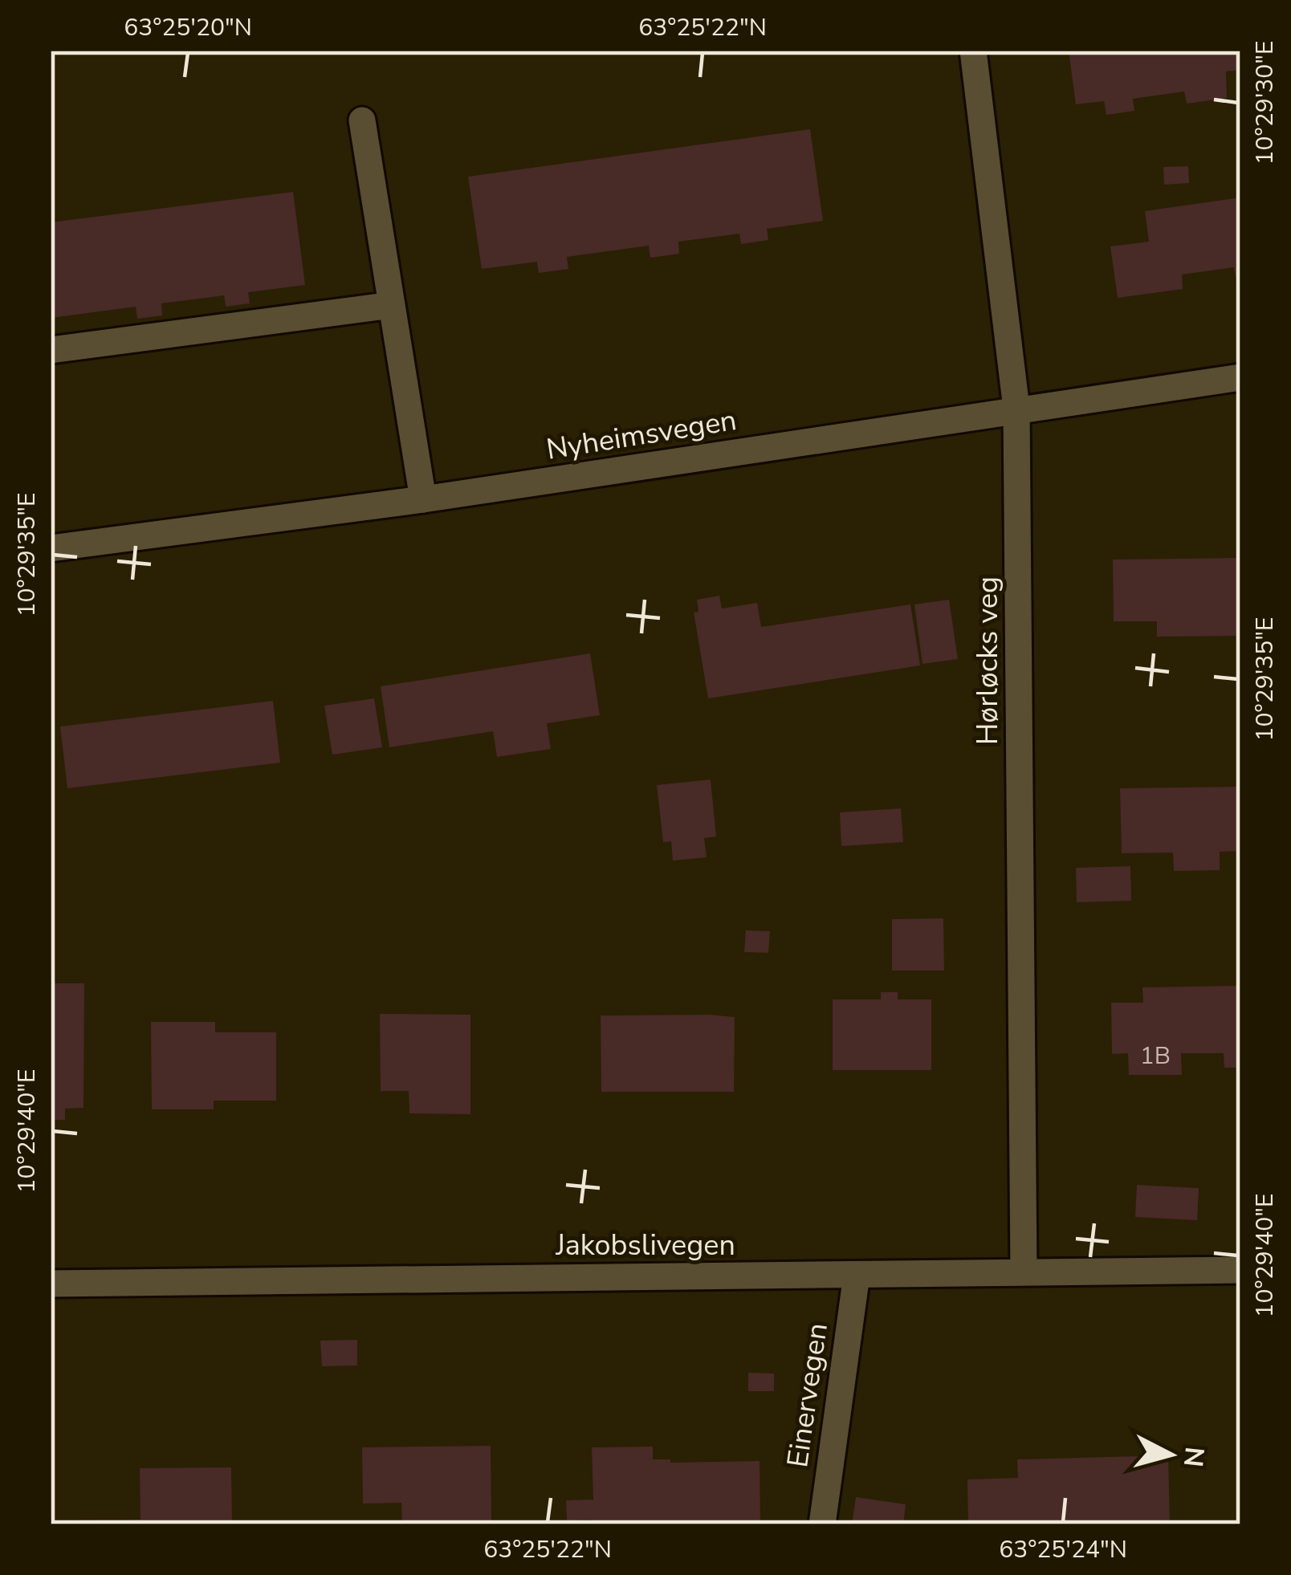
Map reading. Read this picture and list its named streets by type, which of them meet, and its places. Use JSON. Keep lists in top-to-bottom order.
{
  "streets": {
    "street": [
      "Nyheimsvegen",
      "Hørløcks veg",
      "Jakobslivegen",
      "Einervegen"
    ]
  },
  "crossings": [
    ["Nyheimsvegen", "Hørløcks veg"],
    ["Hørløcks veg", "Jakobslivegen"],
    ["Jakobslivegen", "Einervegen"]
  ],
  "house_numbers": ["1B"],
  "north": "right",
  "coordinates": [
    "63°25'20\"N",
    "63°25'22\"N",
    "10°29'30\"E",
    "10°29'35\"E",
    "10°29'40\"E",
    "63°25'24\"N"
  ]
}
